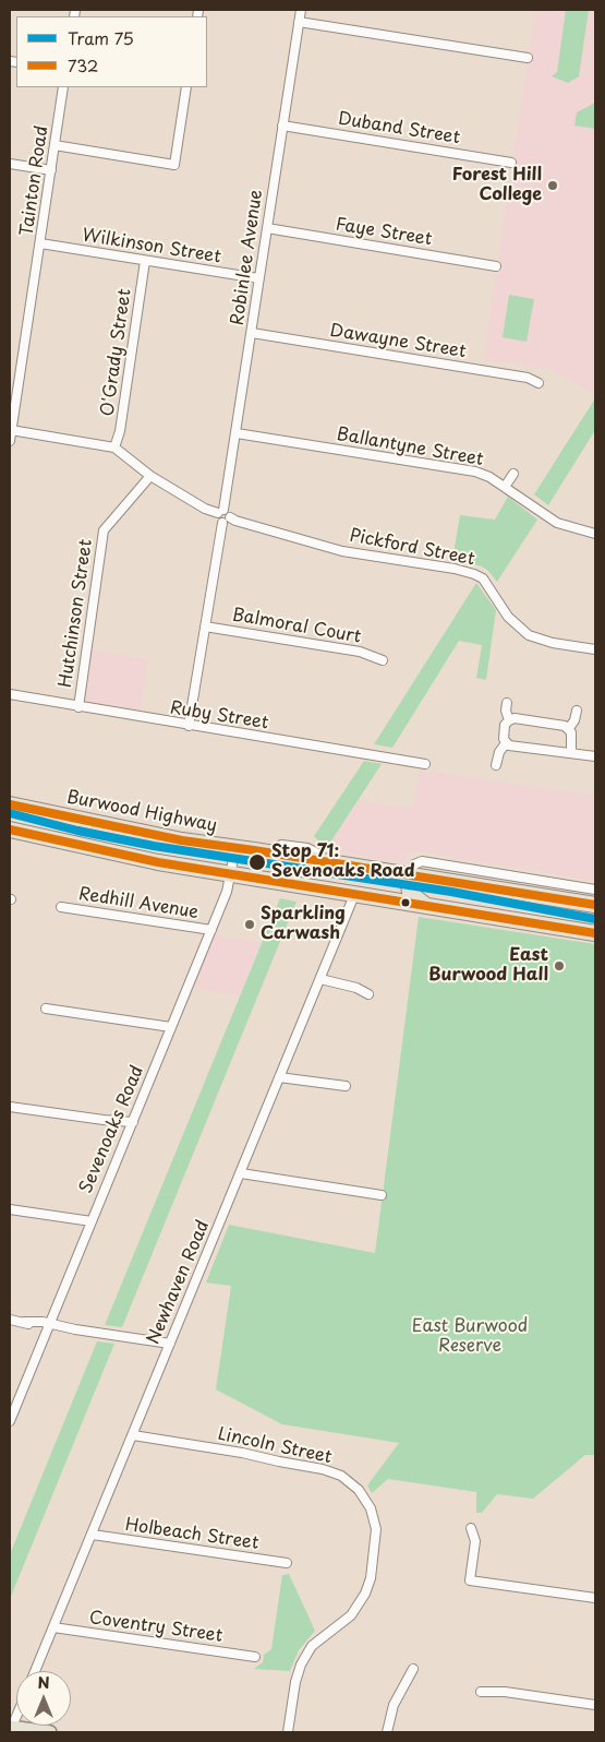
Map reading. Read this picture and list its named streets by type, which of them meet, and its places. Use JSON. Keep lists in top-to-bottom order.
{
  "streets": {
    "highway": ["Burwood Highway"],
    "street": [
      "Duband Street",
      "Tainton Road",
      "Faye Street",
      "Wilkinson Street",
      "Robinlee Avenue",
      "Dawayne Street",
      "O'Grady Street",
      "Ballantyne Street",
      "Pickford Street",
      "Hutchinson Street",
      "Balmoral Court",
      "Ruby Street",
      "Redhill Avenue",
      "Sevenoaks Road",
      "Newhaven Road",
      "Lincoln Street",
      "Holbeach Street",
      "Coventry Street"
    ]
  },
  "crossings": [
    ["Duband Street", "Robinlee Avenue"],
    ["Tainton Road", "Wilkinson Street"],
    ["Faye Street", "Robinlee Avenue"],
    ["Wilkinson Street", "Robinlee Avenue"],
    ["Wilkinson Street", "O'Grady Street"],
    ["Robinlee Avenue", "Dawayne Street"],
    ["Robinlee Avenue", "Ballantyne Street"],
    ["Robinlee Avenue", "Pickford Street"],
    ["Hutchinson Street", "Ruby Street"],
    ["Burwood Highway", "Sevenoaks Road"],
    ["Redhill Avenue", "Sevenoaks Road"],
    ["Newhaven Road", "Lincoln Street"],
    ["Newhaven Road", "Holbeach Street"],
    ["Newhaven Road", "Coventry Street"]
  ],
  "parks": ["East Burwood Reserve"],
  "places": [
    "Forest Hill College",
    "Stop 71: Sevenoaks Road",
    "Sparkling Carwash",
    "East Burwood Hall"
  ],
  "lines": ["transit line 732", "tram line 75"],
  "legend": ["Tram 75", "732"],
  "north": "top"
}
